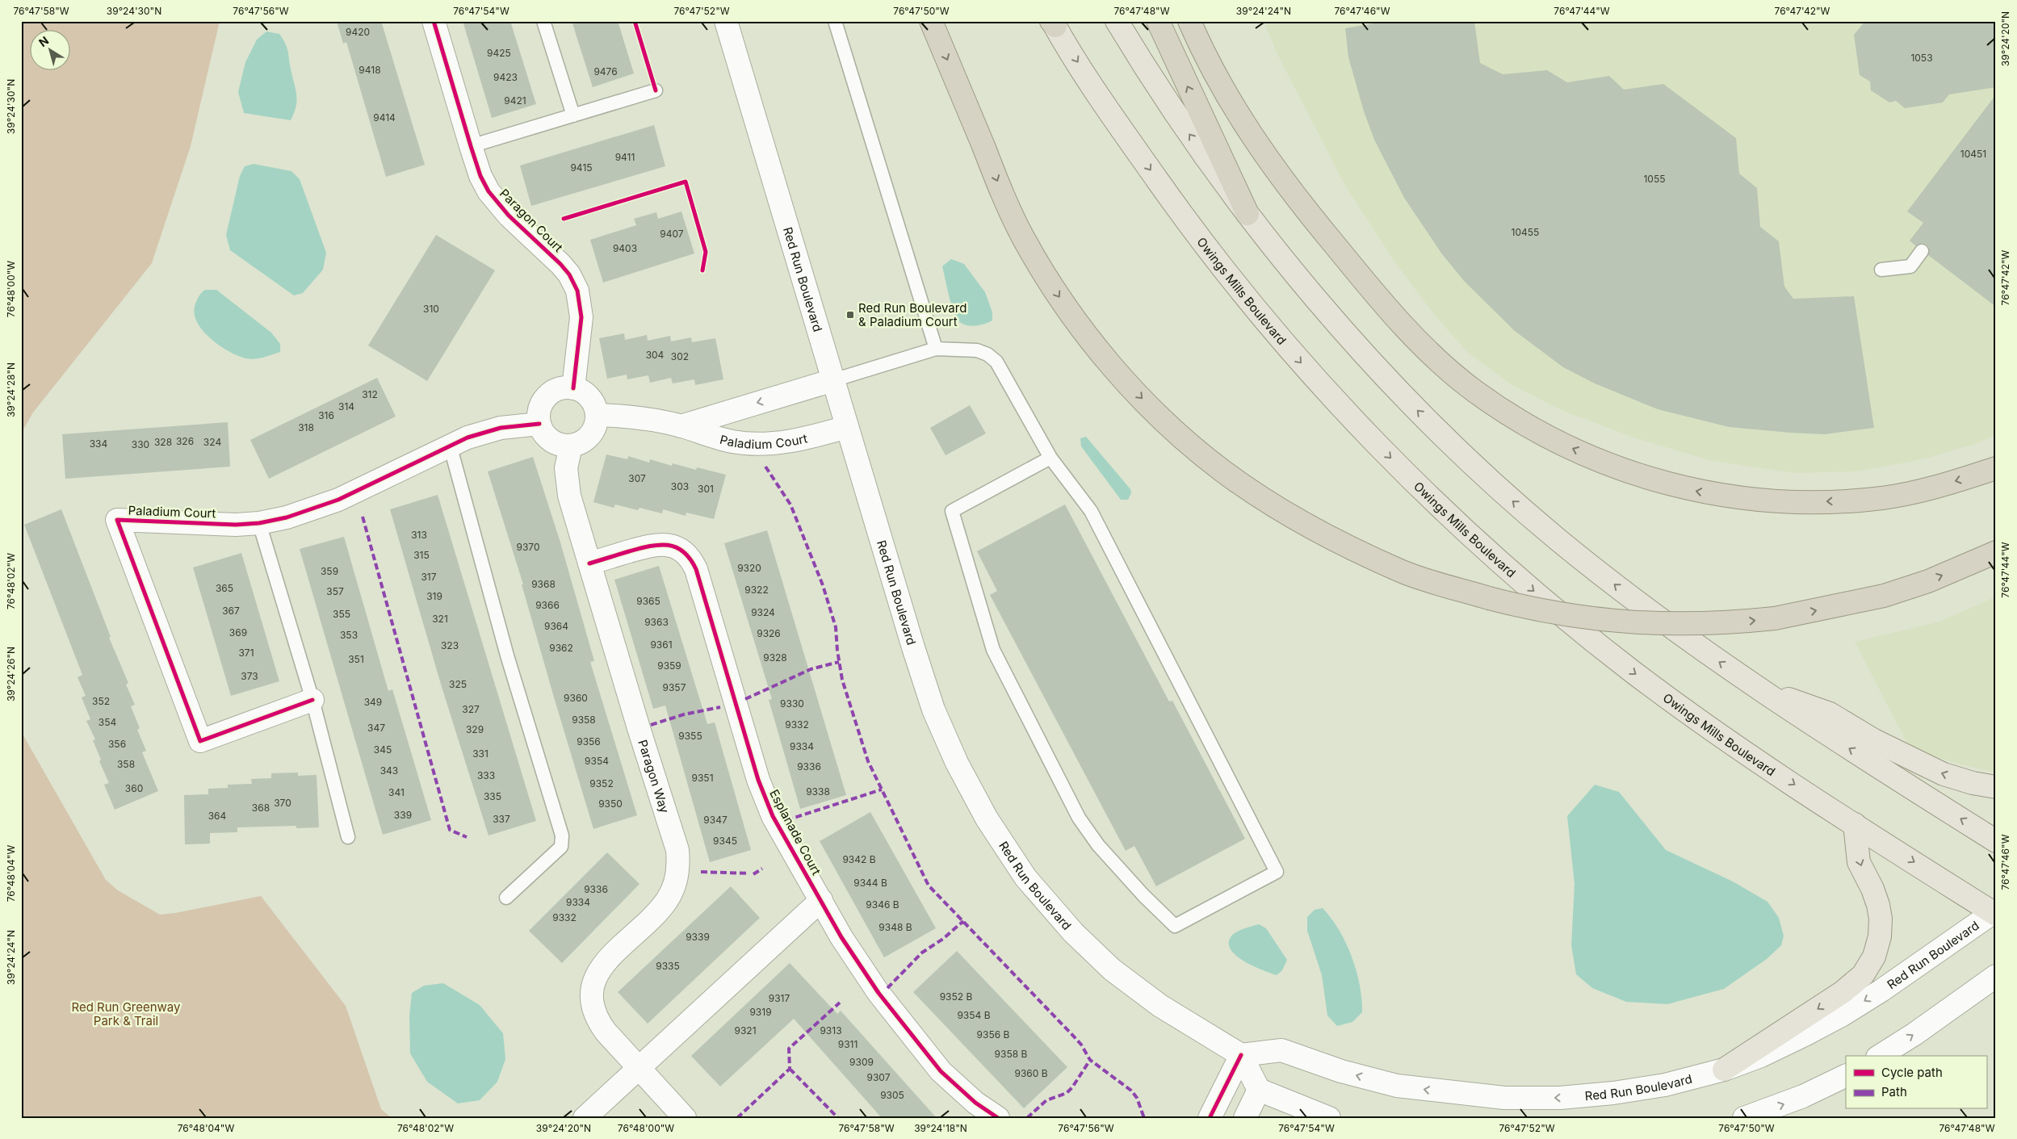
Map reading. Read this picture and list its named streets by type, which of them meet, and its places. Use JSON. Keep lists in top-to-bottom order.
{
  "streets": {
    "main road": ["Owings Mills Boulevard"],
    "street": [
      "Paragon Court",
      "Red Run Boulevard",
      "Paladium Court",
      "Paragon Way",
      "Esplanade Court"
    ]
  },
  "crossings": [
    ["Paragon Court", "Paladium Court"],
    ["Paragon Court", "Paragon Way"],
    ["Red Run Boulevard", "Owings Mills Boulevard"],
    ["Red Run Boulevard", "Paladium Court"],
    ["Paladium Court", "Paragon Way"],
    ["Paragon Way", "Esplanade Court"]
  ],
  "parks": ["Red Run Greenway Park & Trail"],
  "places": {
    "transit": ["Red Run Boulevard & Paladium Court"]
  },
  "house_numbers": [
    "9420",
    "9425",
    "1053",
    "9418",
    "9476",
    "9423",
    "9421",
    "9414",
    "10451",
    "9411",
    "9415",
    "1055",
    "10455",
    "9407",
    "9403",
    "310",
    "304",
    "302",
    "312",
    "314",
    "316",
    "318",
    "326",
    "328",
    "324",
    "334",
    "330",
    "307",
    "303",
    "301",
    "313",
    "9370",
    "315",
    "9320",
    "359",
    "317",
    "9368",
    "365",
    "9322",
    "357",
    "319",
    "9365",
    "9366",
    "367",
    "9324",
    "355",
    "321",
    "9363",
    "9364",
    "369",
    "9326",
    "353",
    "9361",
    "323",
    "9362",
    "371",
    "9328",
    "351",
    "9359",
    "373",
    "325",
    "9357",
    "9360",
    "352",
    "349",
    "9330",
    "327",
    "9358",
    "354",
    "9332",
    "347",
    "329",
    "9355",
    "9356",
    "356",
    "9334",
    "345",
    "331",
    "9354",
    "358",
    "9336",
    "343",
    "333",
    "9351",
    "9352",
    "360",
    "9338",
    "341",
    "335",
    "370",
    "9350",
    "368",
    "339",
    "364",
    "337",
    "9347",
    "9345",
    "9342 B",
    "9344 B",
    "9336",
    "9334",
    "9346 B",
    "9332",
    "9348 B",
    "9339",
    "9335",
    "9352 B",
    "9317",
    "9319",
    "9354 B",
    "9321",
    "9313",
    "9356 B",
    "9311",
    "9358 B",
    "9309",
    "9360 B",
    "9307",
    "9305"
  ],
  "legend": ["Cycle path", "Path"],
  "north": "top left",
  "coordinates": [
    "76°47'58\"W",
    "39°24'30\"N",
    "76°47'56\"W",
    "76°47'54\"W",
    "76°47'52\"W",
    "76°47'50\"W",
    "76°47'48\"W",
    "39°24'24\"N",
    "76°47'46\"W",
    "76°47'44\"W",
    "76°47'42\"W",
    "39°24'20\"N",
    "76°48'00\"W",
    "39°24'28\"N",
    "76°48'02\"W",
    "39°24'26\"N",
    "76°48'04\"W",
    "39°24'18\"N"
  ]
}
